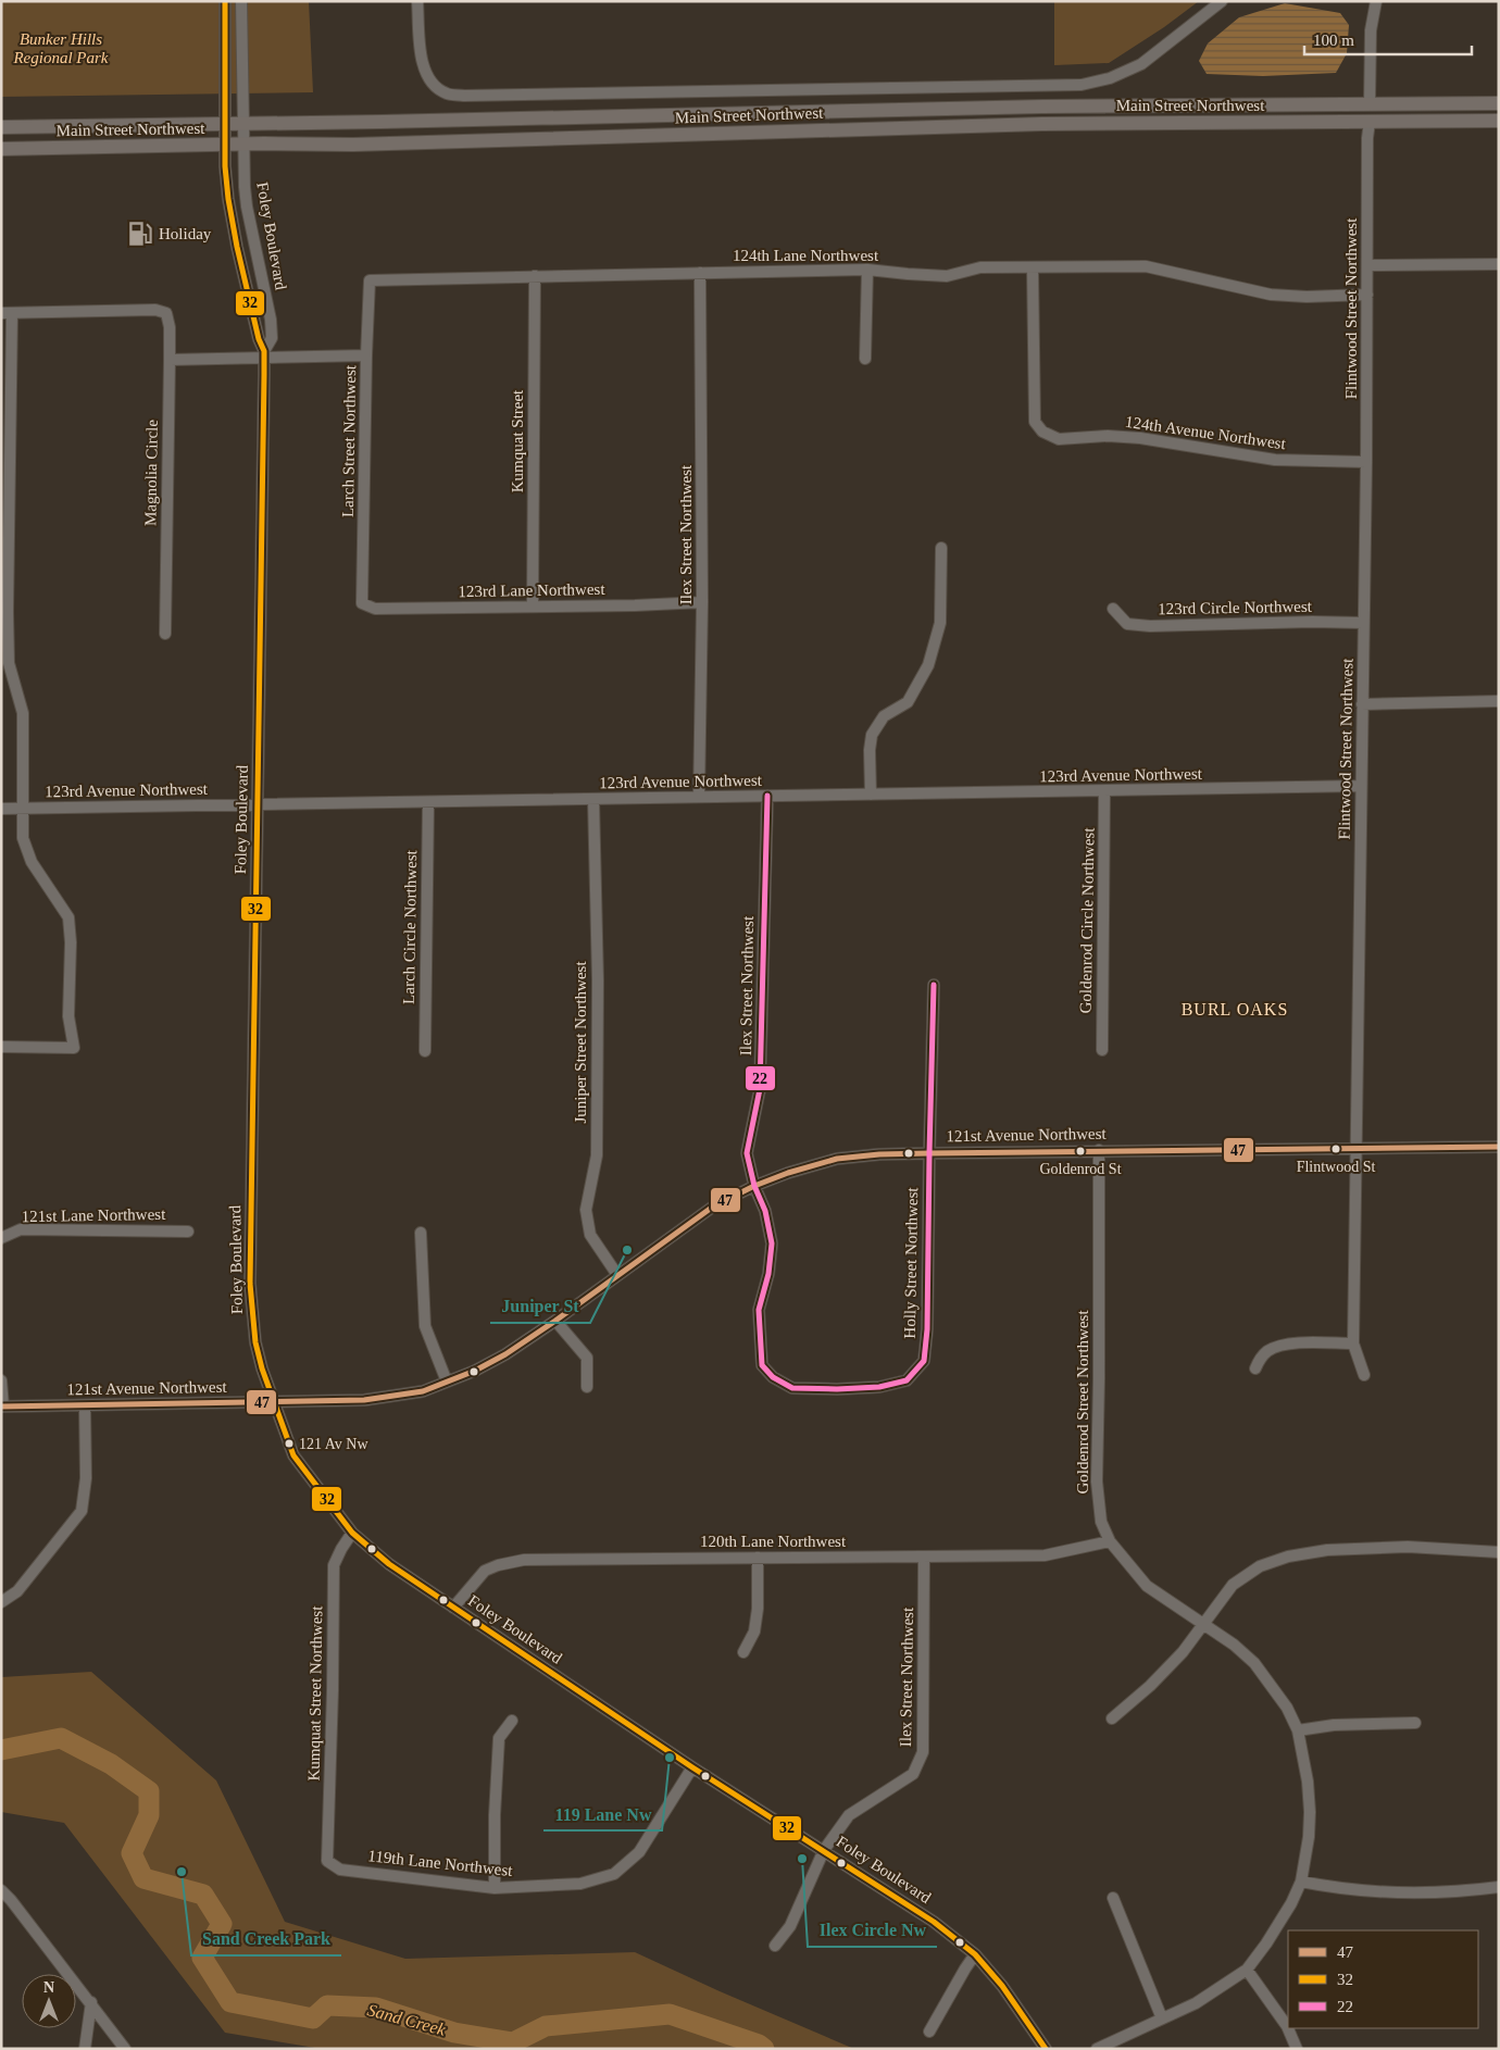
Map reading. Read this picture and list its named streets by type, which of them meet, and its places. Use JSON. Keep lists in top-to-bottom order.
{
  "streets": {
    "main road": ["Main Street Northwest"],
    "street": [
      "Foley Boulevard",
      "124th Lane Northwest",
      "Flintwood Street Northwest",
      "124th Avenue Northwest",
      "Larch Street Northwest",
      "Kumquat Street",
      "Magnolia Circle",
      "Ilex Street Northwest",
      "123rd Lane Northwest",
      "123rd Circle Northwest",
      "123rd Avenue Northwest",
      "Goldenrod Circle Northwest",
      "Larch Circle Northwest",
      "Juniper Street Northwest",
      "121st Avenue Northwest",
      "121st Lane Northwest",
      "Holly Street Northwest",
      "Goldenrod Street Northwest",
      "120th Lane Northwest",
      "Kumquat Street Northwest",
      "119th Lane Northwest"
    ]
  },
  "crossings": [
    ["Main Street Northwest", "Foley Boulevard"],
    ["Main Street Northwest", "Flintwood Street Northwest"],
    ["Foley Boulevard", "Ilex Street Northwest"],
    ["Foley Boulevard", "123rd Avenue Northwest"],
    ["Foley Boulevard", "121st Avenue Northwest"],
    ["Foley Boulevard", "120th Lane Northwest"],
    ["Foley Boulevard", "Kumquat Street Northwest"],
    ["Foley Boulevard", "119th Lane Northwest"],
    ["124th Lane Northwest", "Flintwood Street Northwest"],
    ["124th Lane Northwest", "124th Avenue Northwest"],
    ["124th Lane Northwest", "Larch Street Northwest"],
    ["124th Lane Northwest", "Kumquat Street"],
    ["124th Lane Northwest", "Ilex Street Northwest"],
    ["Flintwood Street Northwest", "124th Avenue Northwest"],
    ["Flintwood Street Northwest", "123rd Circle Northwest"],
    ["Flintwood Street Northwest", "123rd Avenue Northwest"],
    ["Flintwood Street Northwest", "121st Avenue Northwest"],
    ["Larch Street Northwest", "123rd Lane Northwest"],
    ["Kumquat Street", "123rd Lane Northwest"],
    ["Ilex Street Northwest", "123rd Lane Northwest"],
    ["Ilex Street Northwest", "123rd Avenue Northwest"],
    ["Ilex Street Northwest", "121st Avenue Northwest"],
    ["Ilex Street Northwest", "Holly Street Northwest"],
    ["Ilex Street Northwest", "120th Lane Northwest"],
    ["123rd Avenue Northwest", "Goldenrod Circle Northwest"],
    ["123rd Avenue Northwest", "Larch Circle Northwest"],
    ["123rd Avenue Northwest", "Juniper Street Northwest"],
    ["Juniper Street Northwest", "121st Avenue Northwest"],
    ["121st Avenue Northwest", "Holly Street Northwest"],
    ["121st Avenue Northwest", "Goldenrod Street Northwest"],
    ["Goldenrod Street Northwest", "120th Lane Northwest"],
    ["Kumquat Street Northwest", "119th Lane Northwest"]
  ],
  "districts": ["BURL OAKS"],
  "water": ["Sand Creek"],
  "parks": ["Bunker Hills Regional Park"],
  "places": {
    "fuel station": ["Holiday"],
    "other": [
      "Flintwood St",
      "Goldenrod St",
      "Juniper St",
      "121 Av Nw",
      "119 Lane Nw",
      "Ilex Circle Nw",
      "Sand Creek Park"
    ]
  },
  "lines": ["transit line 32", "transit line 22", "transit line 47"],
  "legend": ["47", "32", "22"],
  "scale_bar": "100 m",
  "north": "top"
}
